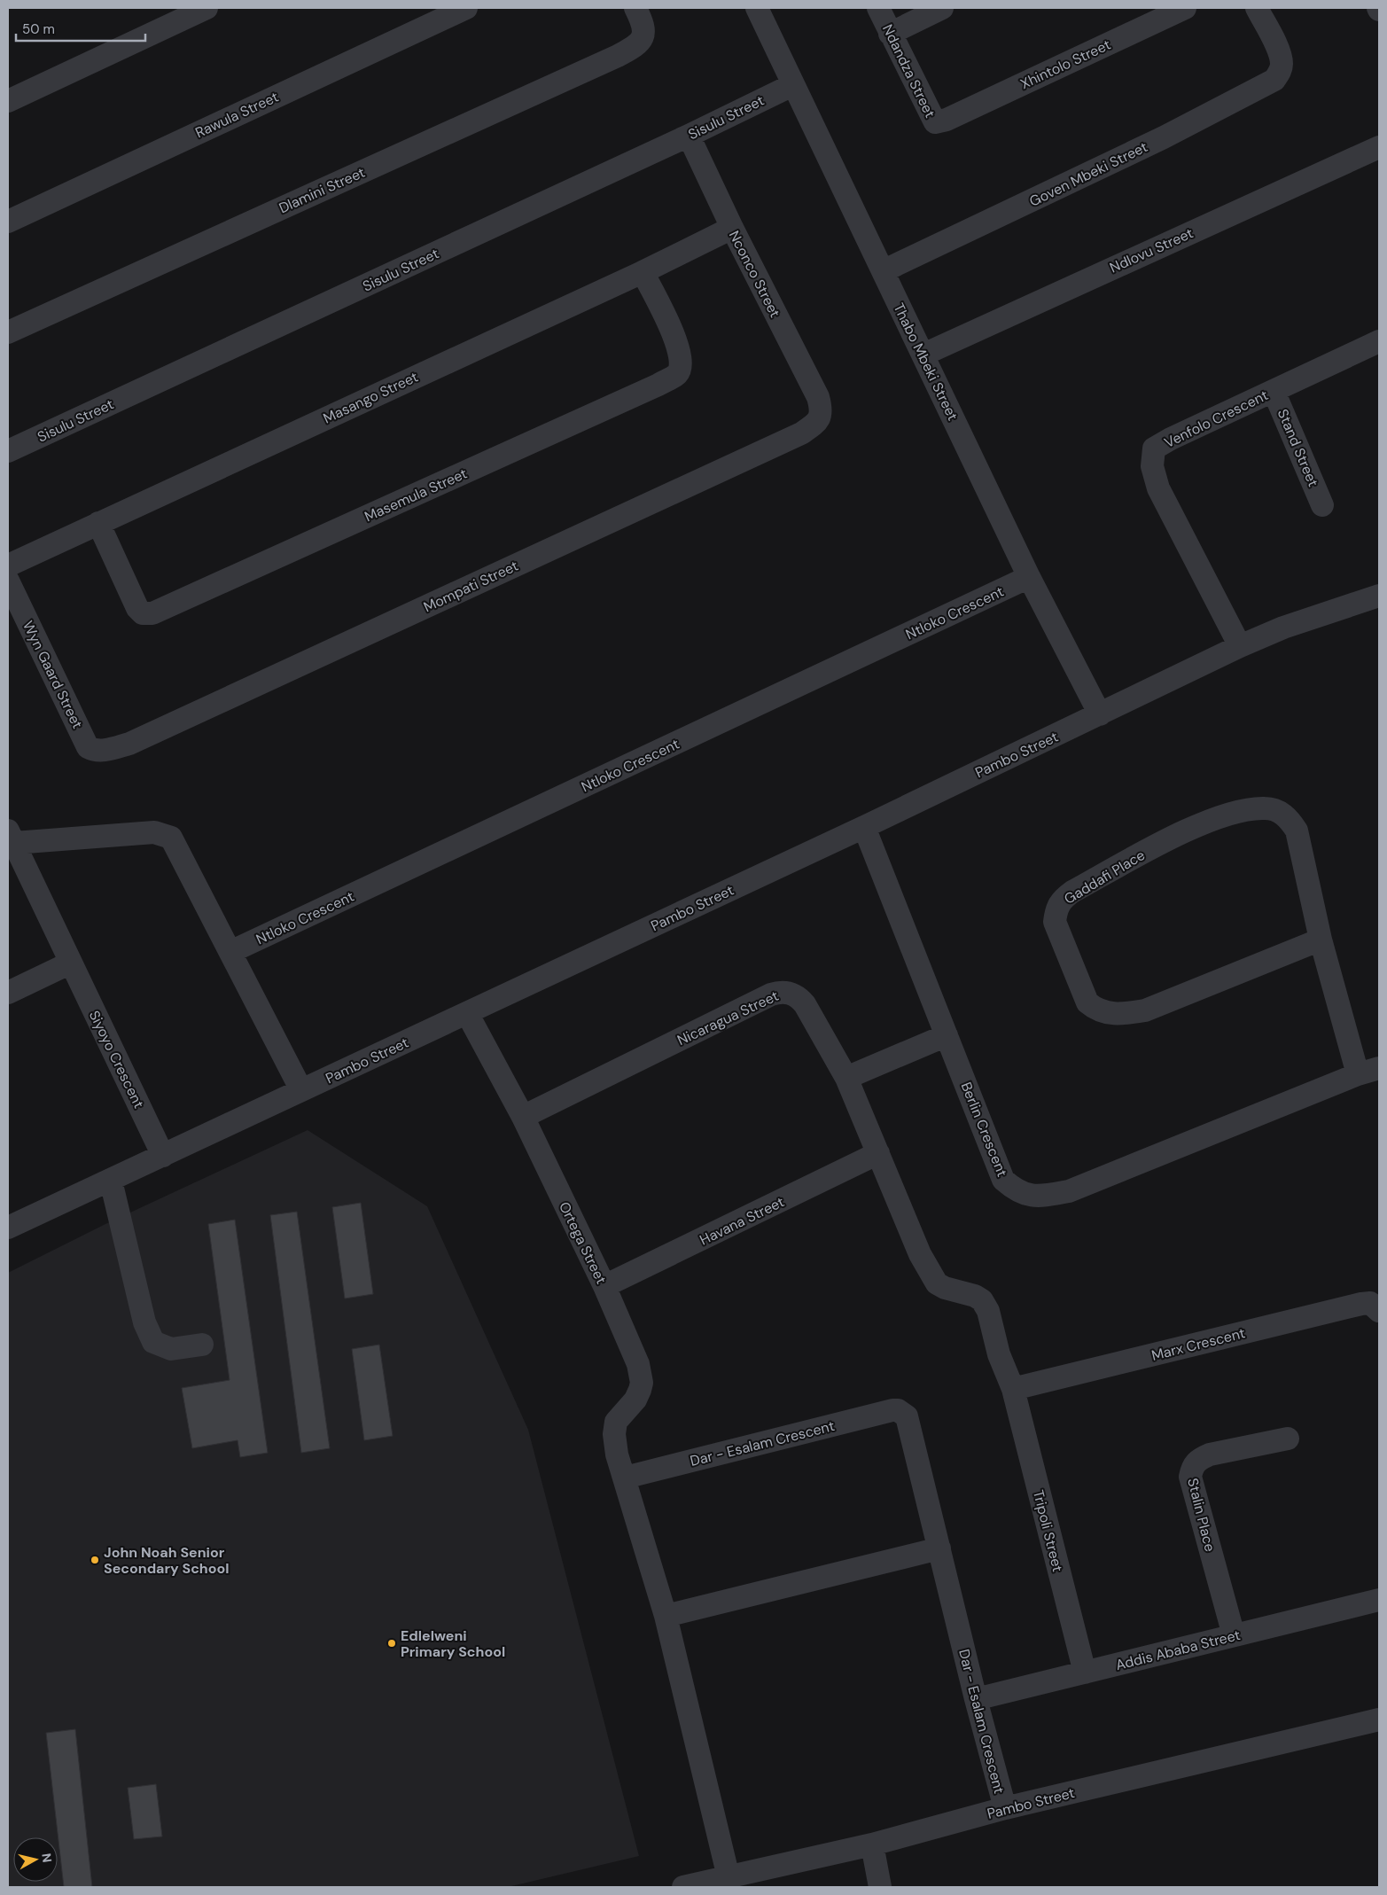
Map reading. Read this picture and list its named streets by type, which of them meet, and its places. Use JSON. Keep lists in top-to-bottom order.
{
  "streets": {
    "street": [
      "Xhintolo Street",
      "Ndandza Street",
      "Rawula Street",
      "Sisulu Street",
      "Goven Mbeki Street",
      "Dlamini Street",
      "Ndlovu Street",
      "Nconco Street",
      "Thabo Mbeki Street",
      "Masango Street",
      "Venfolo Crescent",
      "Stand Street",
      "Masemula Street",
      "Mompati Street",
      "Ntloko Crescent",
      "Wyn Gaard Street",
      "Pambo Street",
      "Gaddafi Place",
      "Nicaragua Street",
      "Siyoyo Crescent",
      "Berlin Crescent",
      "Havana Street",
      "Ortega Street",
      "Marx Crescent",
      "Dar - Esalam Crescent",
      "Stalin Place",
      "Tripoli Street",
      "Addis Ababa Street"
    ]
  },
  "crossings": [
    ["Xhintolo Street", "Ndandza Street"],
    ["Sisulu Street", "Nconco Street"],
    ["Sisulu Street", "Thabo Mbeki Street"],
    ["Goven Mbeki Street", "Thabo Mbeki Street"],
    ["Ndlovu Street", "Thabo Mbeki Street"],
    ["Nconco Street", "Masango Street"],
    ["Nconco Street", "Mompati Street"],
    ["Thabo Mbeki Street", "Ntloko Crescent"],
    ["Thabo Mbeki Street", "Pambo Street"],
    ["Masango Street", "Masemula Street"],
    ["Venfolo Crescent", "Stand Street"],
    ["Venfolo Crescent", "Pambo Street"],
    ["Mompati Street", "Wyn Gaard Street"],
    ["Pambo Street", "Siyoyo Crescent"],
    ["Pambo Street", "Berlin Crescent"],
    ["Pambo Street", "Ortega Street"],
    ["Pambo Street", "Dar - Esalam Crescent"],
    ["Gaddafi Place", "Berlin Crescent"],
    ["Nicaragua Street", "Havana Street"],
    ["Nicaragua Street", "Ortega Street"],
    ["Nicaragua Street", "Tripoli Street"],
    ["Havana Street", "Ortega Street"],
    ["Havana Street", "Tripoli Street"],
    ["Ortega Street", "Dar - Esalam Crescent"],
    ["Marx Crescent", "Tripoli Street"],
    ["Dar - Esalam Crescent", "Addis Ababa Street"],
    ["Stalin Place", "Addis Ababa Street"],
    ["Tripoli Street", "Addis Ababa Street"]
  ],
  "places": ["John Noah Senior Secondary School", "Edlelweni Primary School"],
  "scale_bar": "50 m",
  "north": "right"
}
